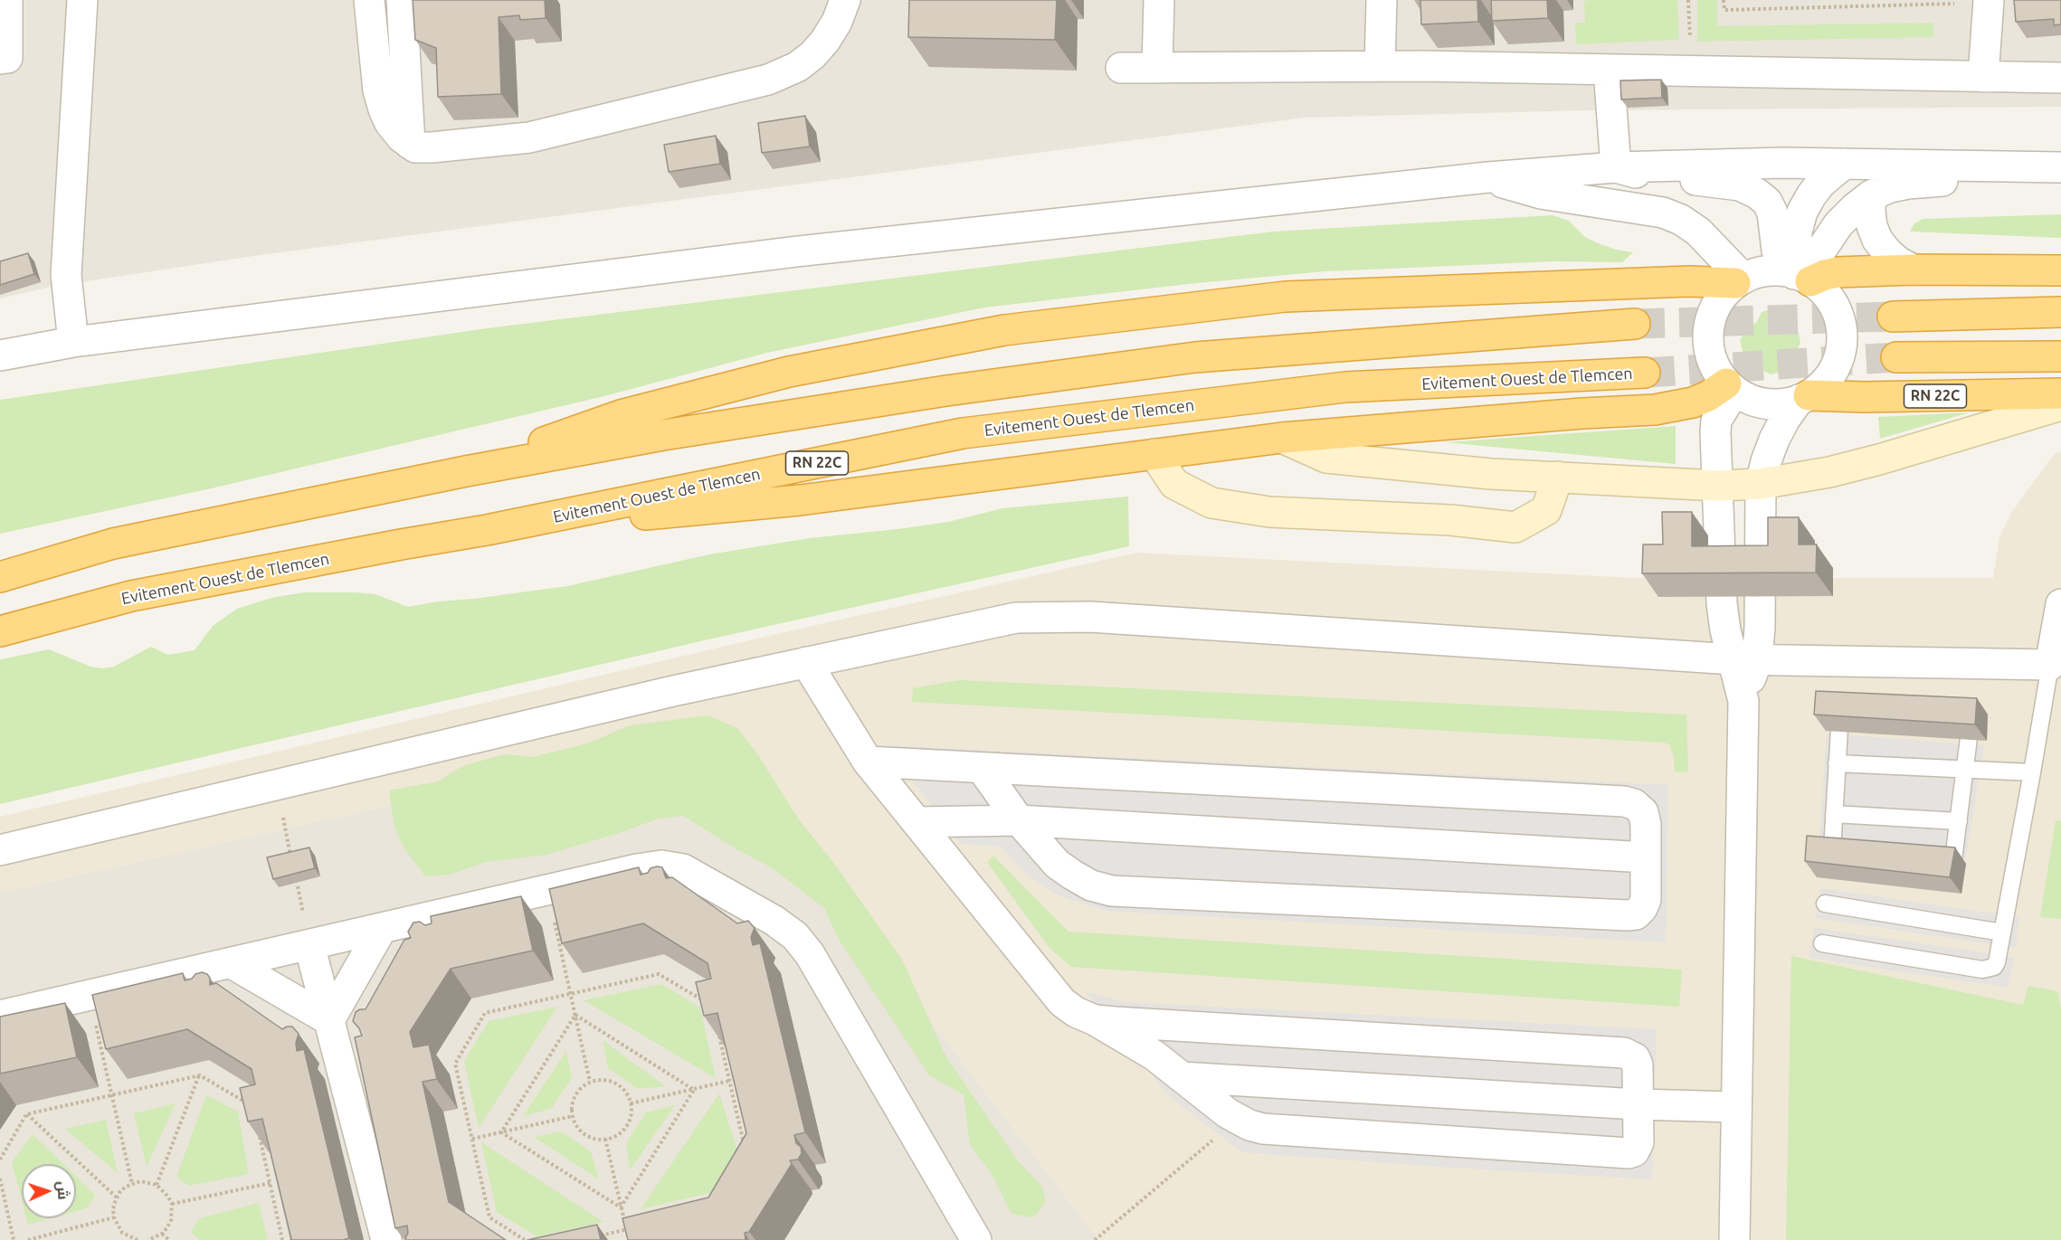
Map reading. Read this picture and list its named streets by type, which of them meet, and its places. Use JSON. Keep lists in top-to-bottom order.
{
  "streets": {
    "highway": ["Evitement Ouest de Tlemcen", "RN 22C"]
  },
  "crossings": [
    ["Evitement Ouest de Tlemcen", "RN 22C"]
  ],
  "north": "right"
}
